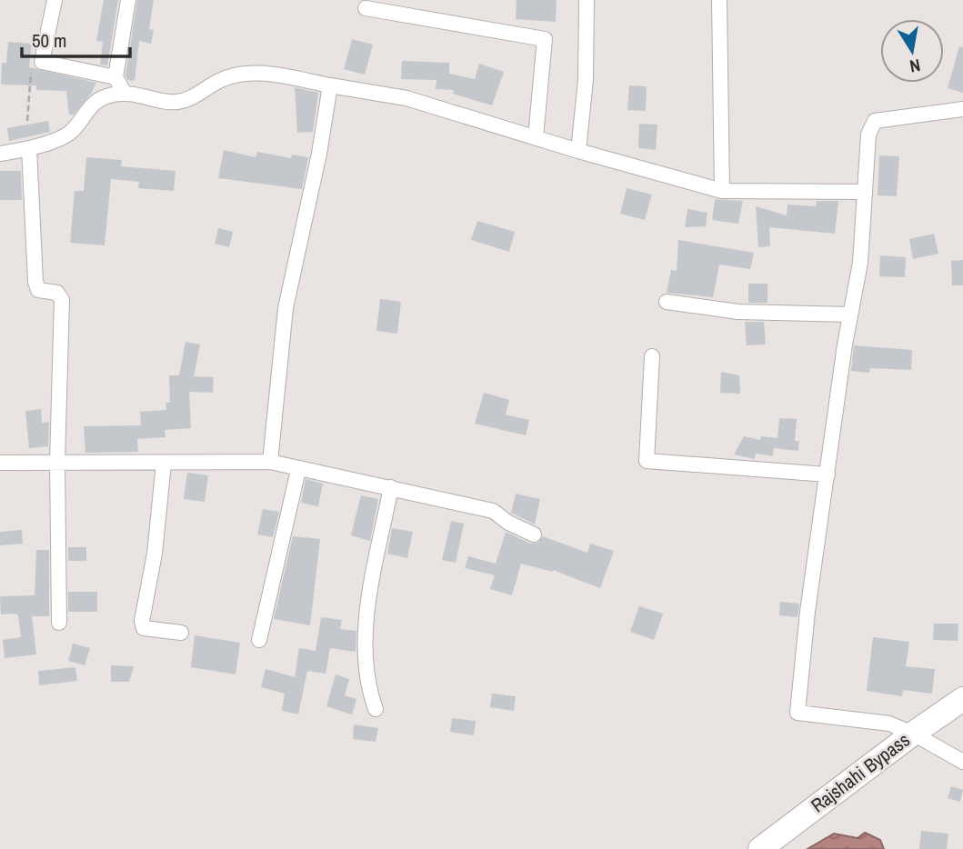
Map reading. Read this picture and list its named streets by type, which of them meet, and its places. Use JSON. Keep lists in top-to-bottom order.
{
  "streets": {
    "highway": ["Rajshahi Bypass"]
  },
  "scale_bar": "50 m",
  "north": "bottom"
}
